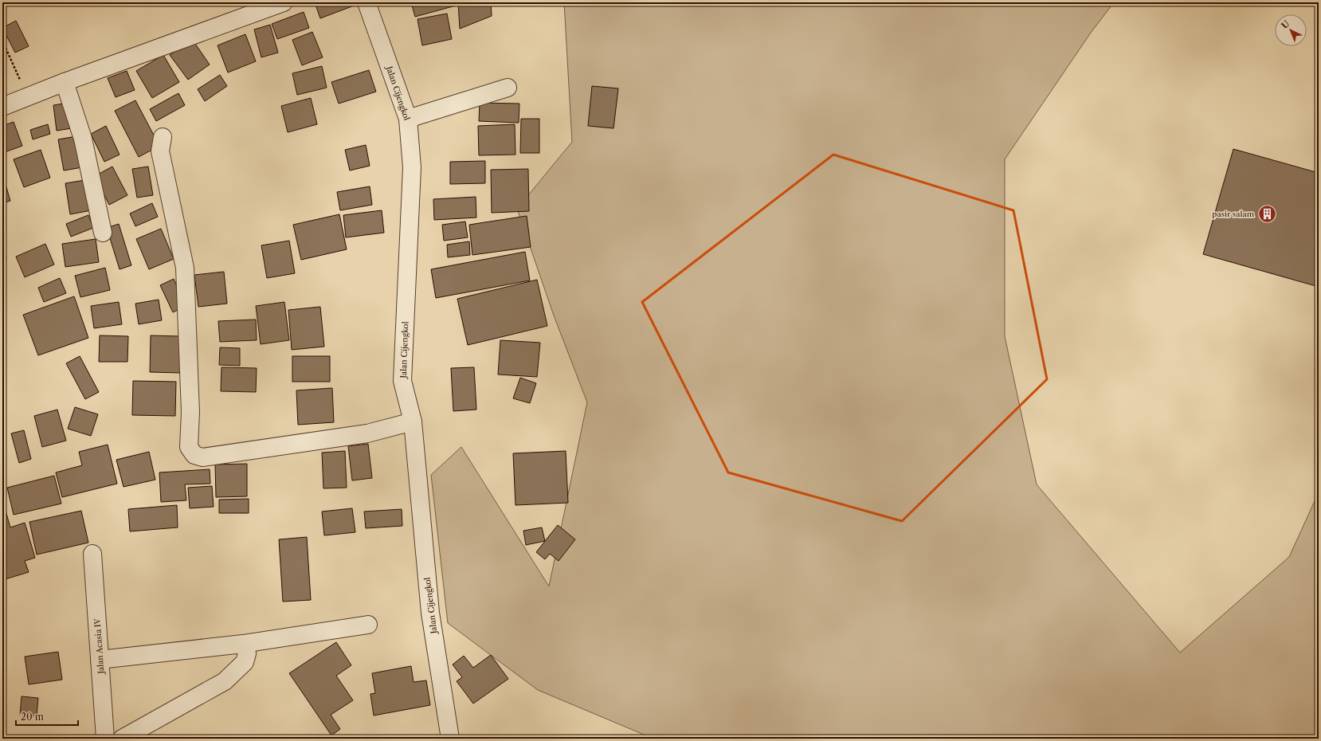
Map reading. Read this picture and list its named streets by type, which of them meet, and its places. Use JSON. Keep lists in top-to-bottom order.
{
  "streets": {
    "street": ["Jalan Cijengkol", "Jalan Acasia IV"]
  },
  "places": {
    "building": ["pasir salam"]
  },
  "scale_bar": "20 m",
  "north": "top left"
}
